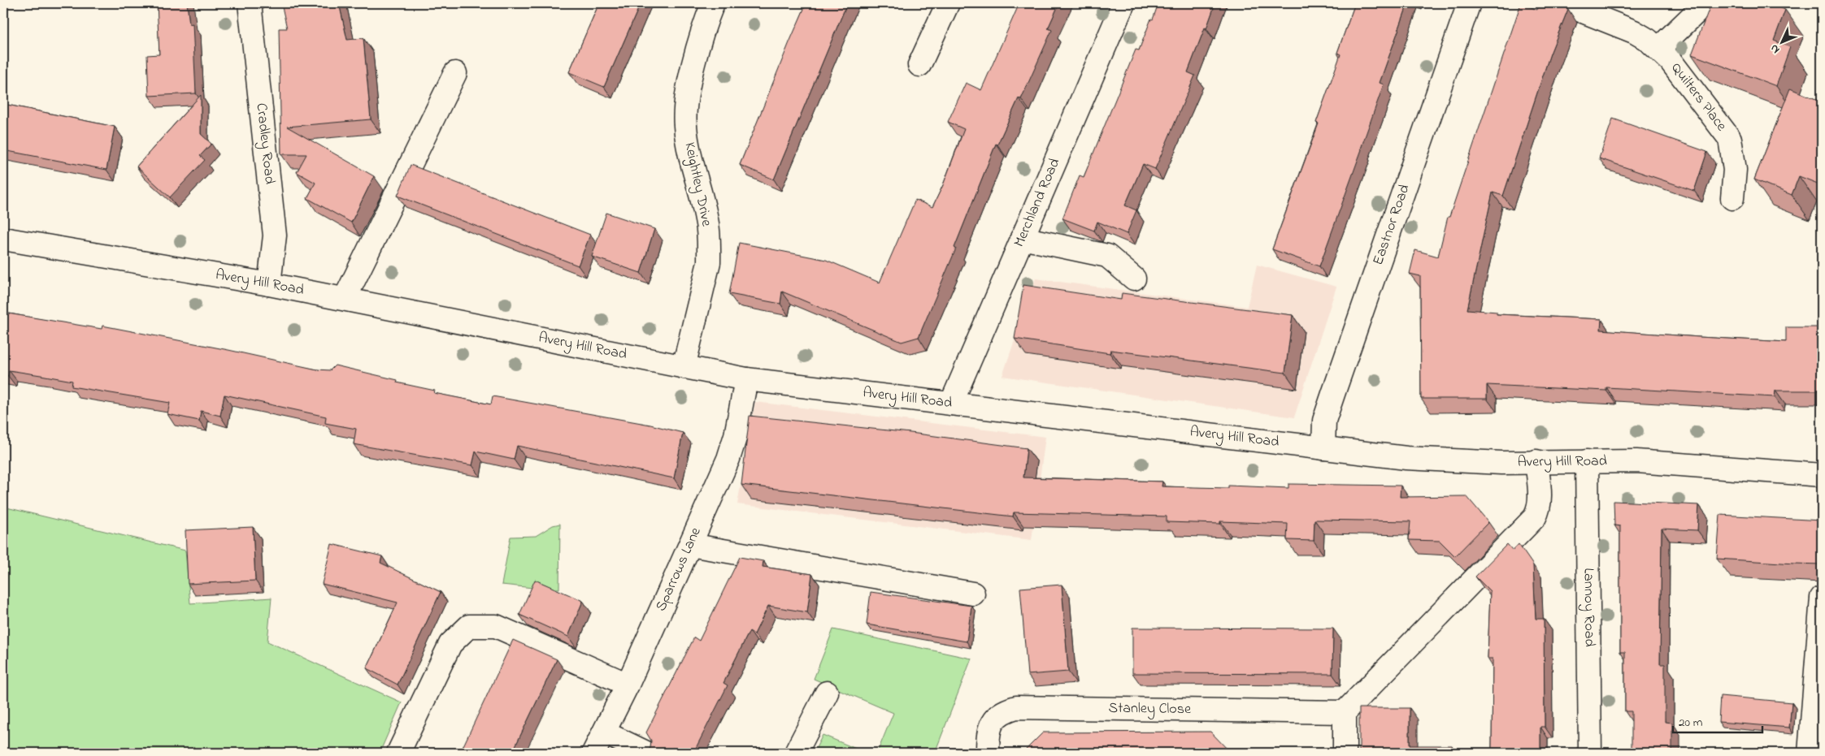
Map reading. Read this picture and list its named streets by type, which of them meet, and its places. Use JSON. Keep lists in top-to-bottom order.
{
  "streets": {
    "street": [
      "Quilters Place",
      "Cradley Road",
      "Keightley Drive",
      "Merchland Road",
      "Eastnor Road",
      "Avery Hill Road",
      "Sparrows Lane",
      "Lannoy Road",
      "Stanley Close"
    ]
  },
  "crossings": [
    ["Cradley Road", "Avery Hill Road"],
    ["Keightley Drive", "Avery Hill Road"],
    ["Merchland Road", "Avery Hill Road"],
    ["Eastnor Road", "Avery Hill Road"],
    ["Avery Hill Road", "Sparrows Lane"],
    ["Avery Hill Road", "Lannoy Road"]
  ],
  "scale_bar": "20 m",
  "north": "bottom left"
}
